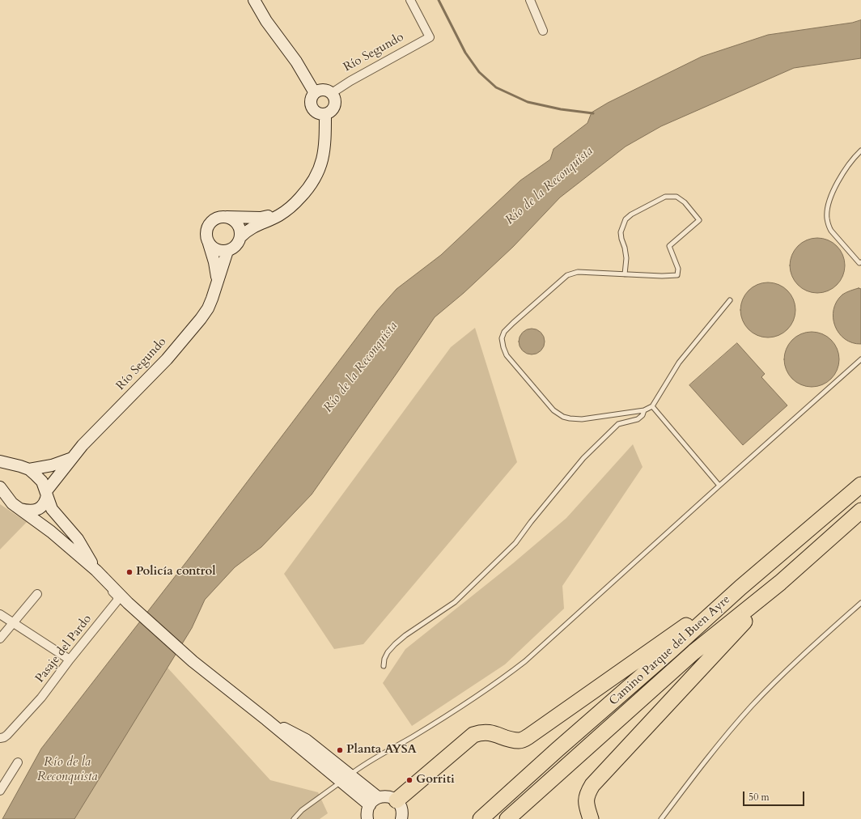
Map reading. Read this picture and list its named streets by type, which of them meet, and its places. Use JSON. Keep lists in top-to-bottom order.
{
  "streets": {
    "highway": ["Camino Parque del Buen Ayre"],
    "street": ["Río Segundo", "Pasaje del Pardo"]
  },
  "water": ["Río de la Reconquista"],
  "places": ["Policía control", "Planta AYSA", "Gorriti"],
  "scale_bar": "50 m"
}
